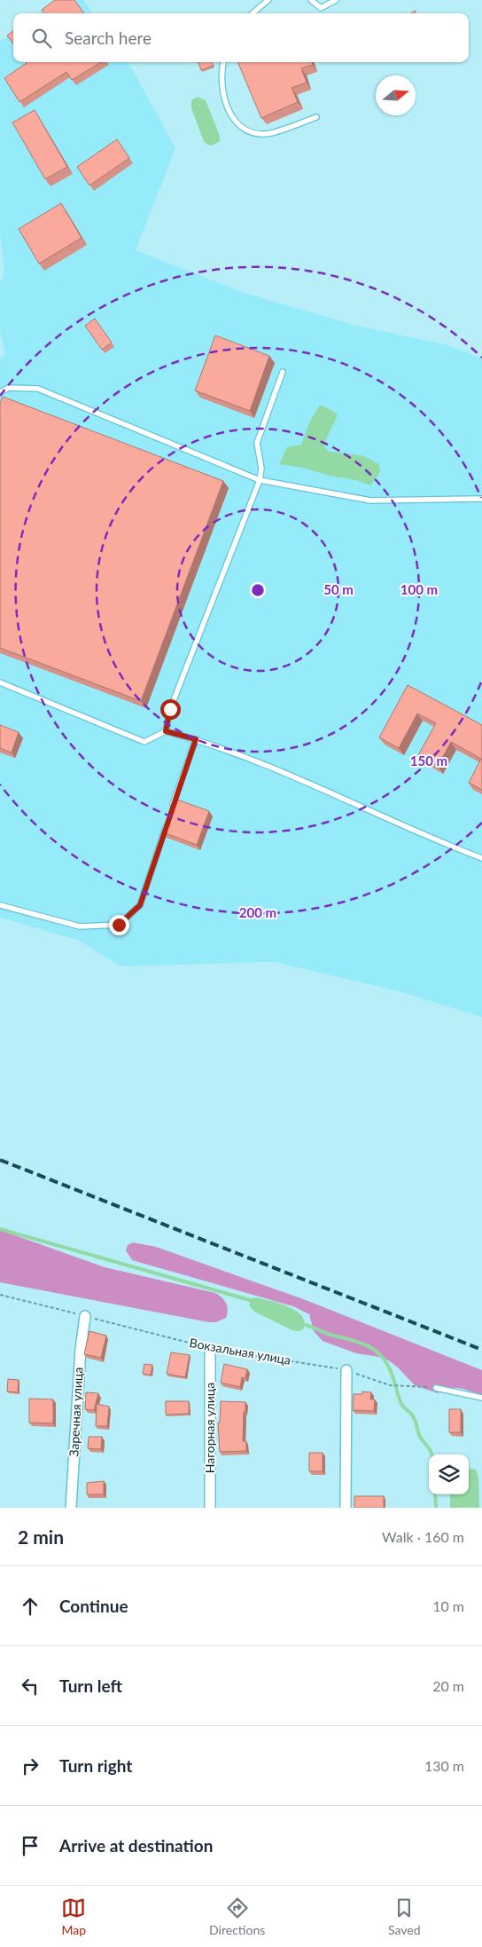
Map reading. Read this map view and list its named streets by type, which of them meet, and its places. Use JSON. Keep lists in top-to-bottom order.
{
  "streets": {
    "street": ["Заречная улица", "Нагорная улица"],
    "path": ["Вокзальная улица"]
  },
  "crossings": [
    ["Вокзальная улица", "Заречная улица"],
    ["Вокзальная улица", "Нагорная улица"]
  ],
  "north": "right",
  "page": {
    "search": "Search here",
    "heading": ["2 min", "Walk · 160 m"],
    "list": [
      ["Continue", "10 m"],
      ["Turn left", "20 m"],
      ["Turn right", "130 m"],
      "Arrive at destination"
    ],
    "nav": ["Map", "Directions", "Saved"]
  },
  "rings": [
    "50 m",
    "100 m",
    "150 m",
    "200 m"
  ]
}
